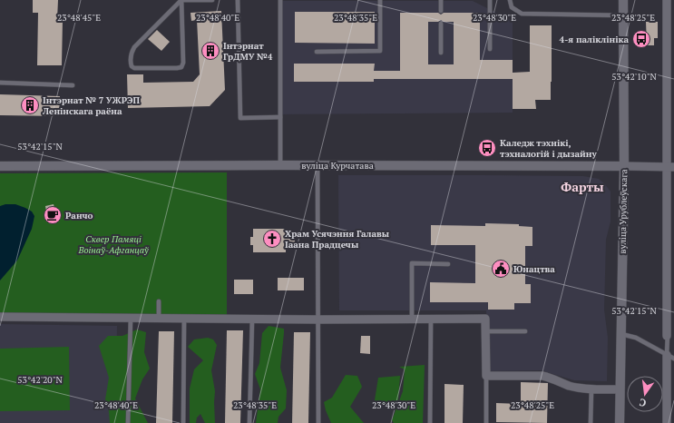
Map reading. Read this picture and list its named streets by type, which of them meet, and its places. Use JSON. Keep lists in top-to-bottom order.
{
  "streets": {
    "main road": ["вуліца Курчатава", "вуліца Урублеўскага"]
  },
  "crossings": [
    ["вуліца Курчатава", "вуліца Урублеўскага"]
  ],
  "districts": ["Фарты"],
  "parks": ["Сквер Памяці Воінаў-Афганцаў"],
  "places": {
    "bus stop": ["4-я паліклініка", "Каледж тэхнікі, тэхналогій і дызайну"],
    "building": ["Інтэрнат ГрДМУ №4", "Інтэрнат № 7 УЖРЭП Ленінскага раёна"],
    "cafe": ["Ранчо"],
    "church": ["Храм Усячэння Галавы Іаана Прадцечы"],
    "public building": ["Юнацтва"]
  },
  "north": "bottom",
  "coordinates": [
    "23°48'45\"E",
    "23°48'40\"E",
    "23°48'35\"E",
    "23°48'30\"E",
    "23°48'25\"E",
    "53°42'10\"N",
    "53°42'15\"N",
    "53°42'20\"N"
  ]
}
